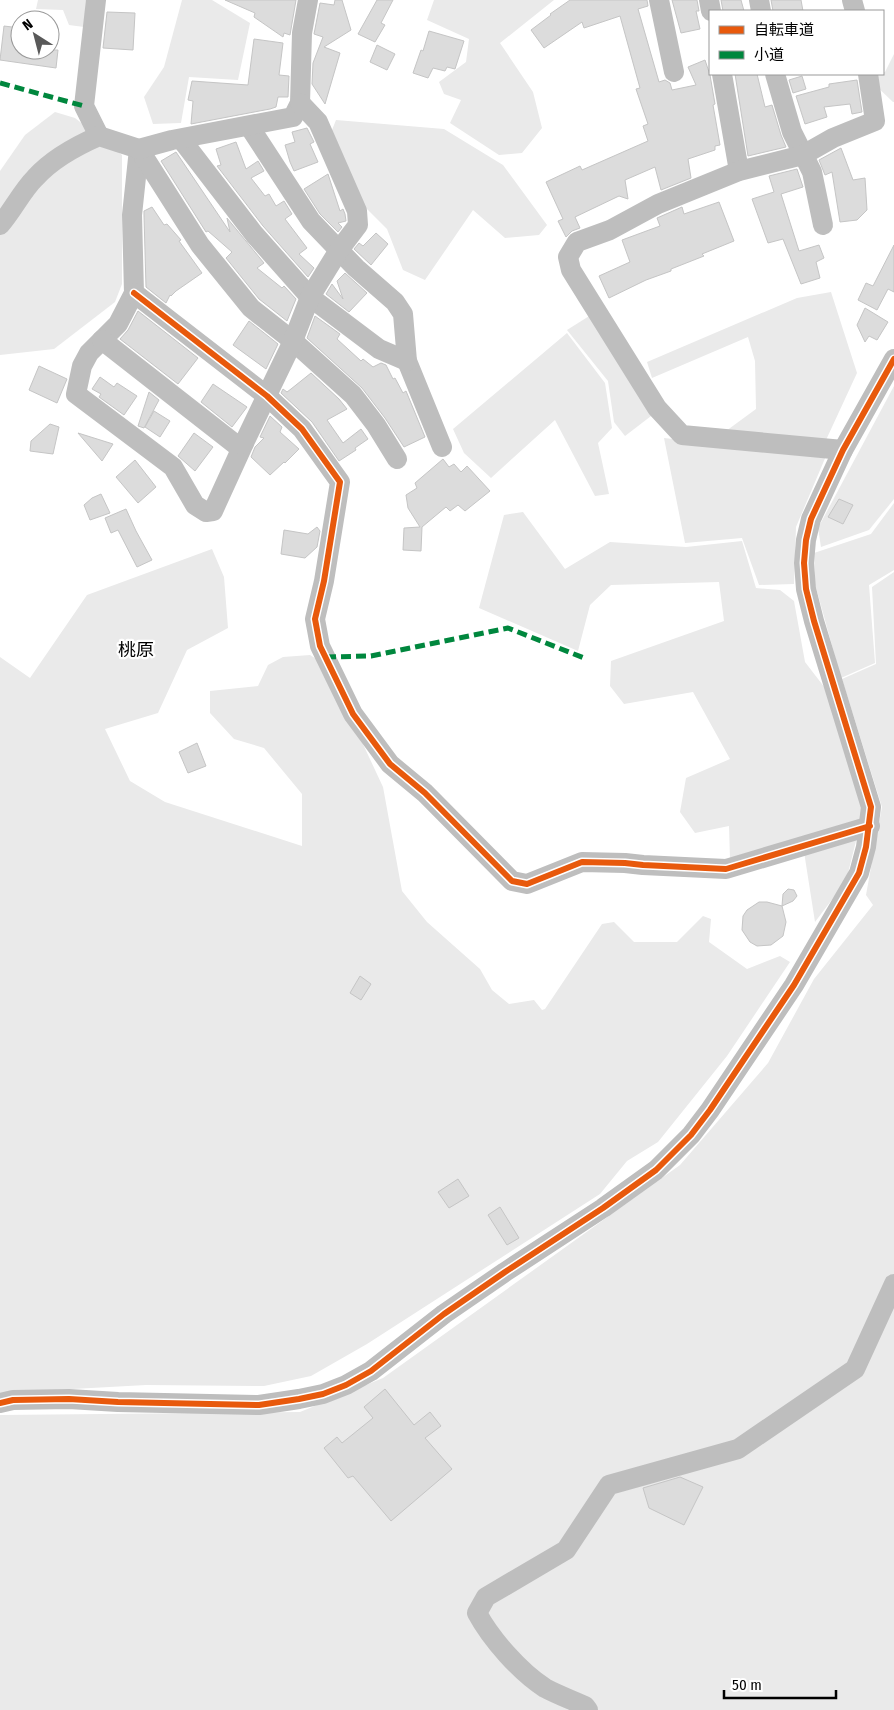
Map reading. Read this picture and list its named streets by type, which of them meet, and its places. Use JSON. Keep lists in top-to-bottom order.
{
  "districts": ["桃原"],
  "legend": ["自転車道", "小道"],
  "scale_bar": "50 m",
  "north": "top left"
}
